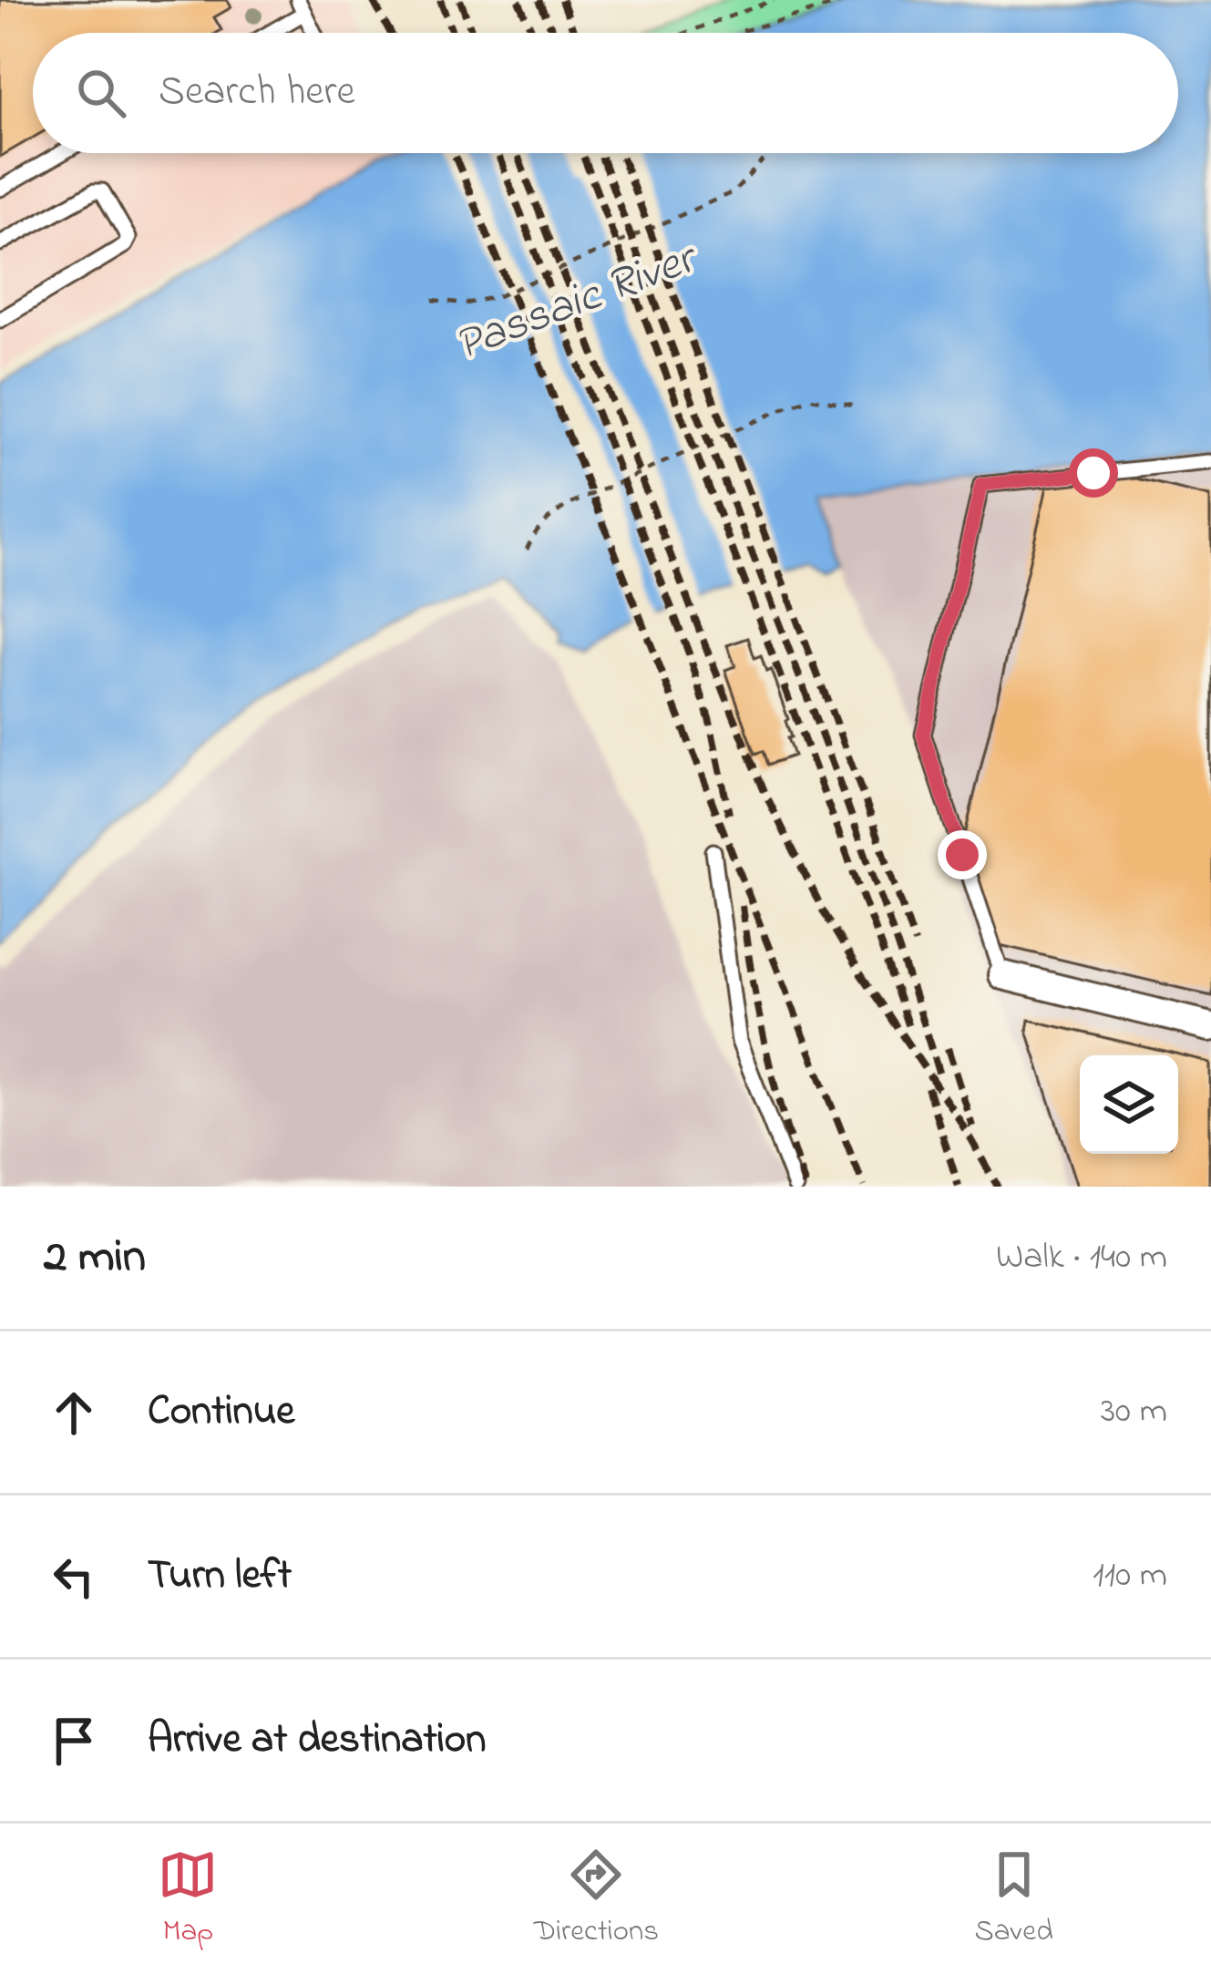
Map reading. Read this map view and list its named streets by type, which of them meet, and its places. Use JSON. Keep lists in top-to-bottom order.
{
  "water": ["Passaic River"],
  "page": {
    "search": "Search here",
    "heading": ["2 min", "Walk · 140 m"],
    "list": [
      ["Continue", "30 m"],
      ["Turn left", "110 m"],
      "Arrive at destination"
    ],
    "nav": ["Map", "Directions", "Saved"]
  }
}
